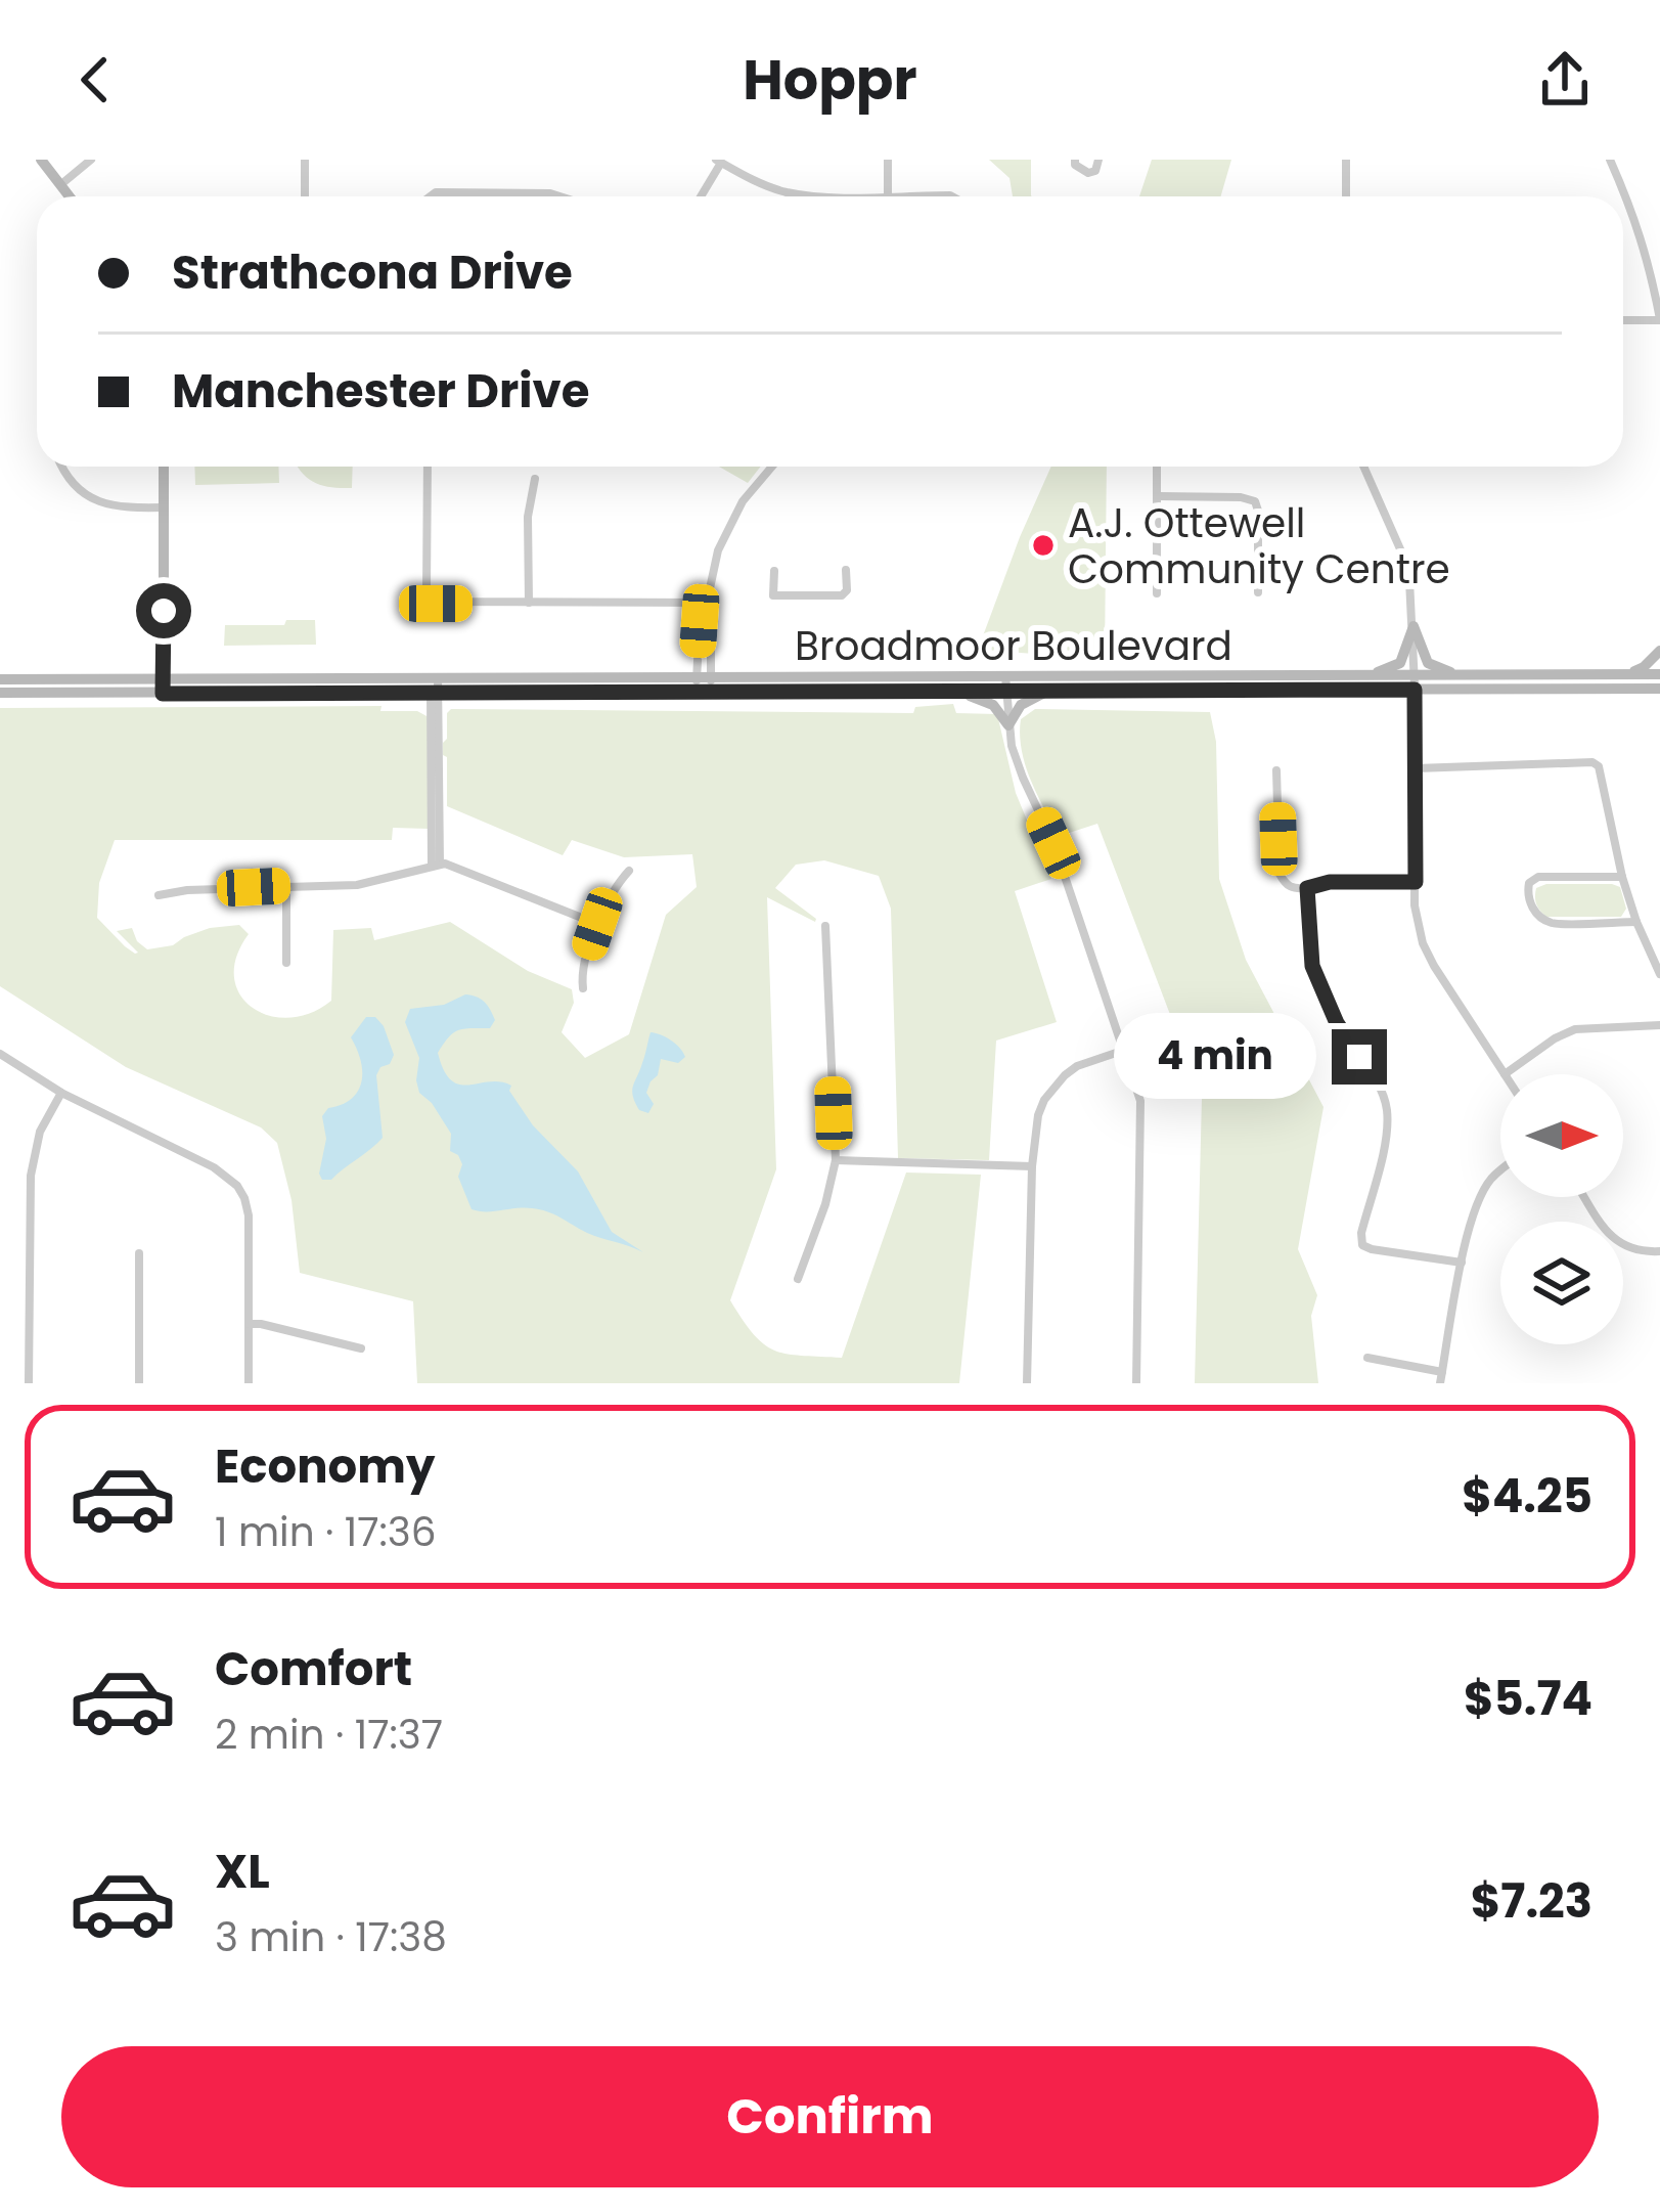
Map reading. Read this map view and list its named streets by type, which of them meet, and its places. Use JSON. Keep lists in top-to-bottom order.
{
  "streets": {
    "main road": ["Broadmoor Boulevard"]
  },
  "places": ["A.J. Ottewell Community Centre"],
  "north": "right",
  "page": {
    "header": "Hoppr",
    "banner": ["Strathcona Drive", "Manchester Drive"],
    "bubble": "4 min",
    "list": [
      {
        "name": "Economy",
        "note": "1 min · 17:36",
        "value": "$4.25"
      },
      {
        "name": "Comfort",
        "note": "2 min · 17:37",
        "value": "$5.74"
      },
      {
        "name": "XL",
        "note": "3 min · 17:38",
        "value": "$7.23"
      }
    ],
    "buttons": "Confirm"
  }
}
